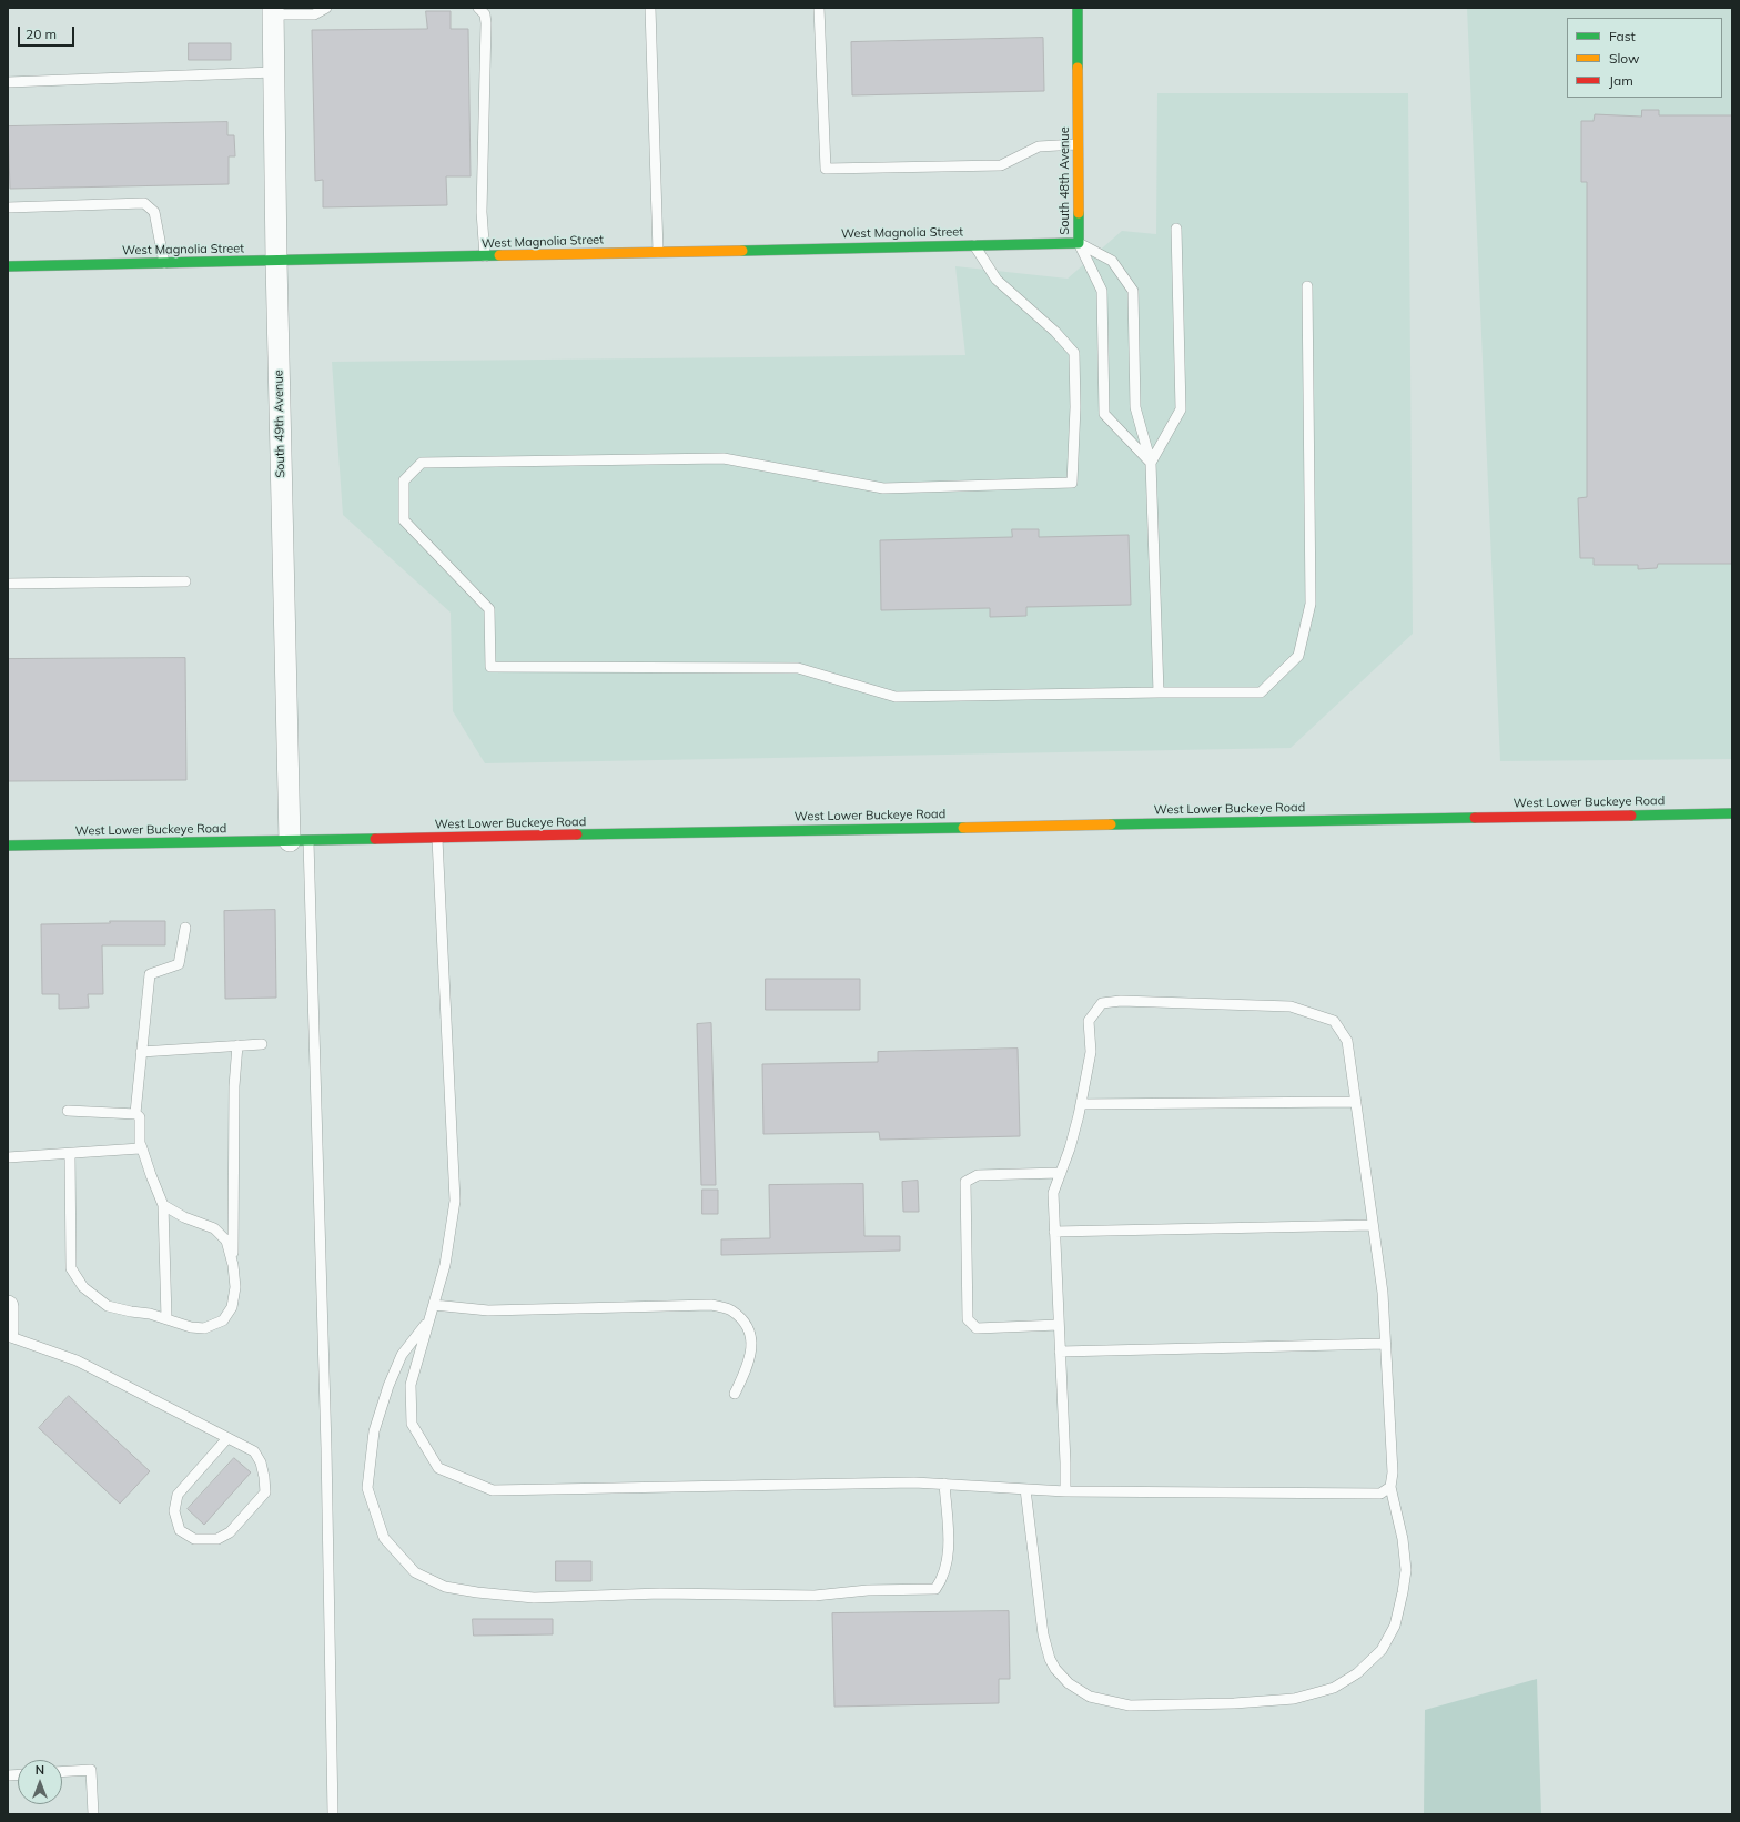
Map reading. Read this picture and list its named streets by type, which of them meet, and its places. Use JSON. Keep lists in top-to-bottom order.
{
  "streets": {
    "main road": ["South 48th Avenue", "West Magnolia Street", "West Lower Buckeye Road"],
    "street": ["South 49th Avenue"]
  },
  "crossings": [
    ["South 48th Avenue", "West Magnolia Street"],
    ["West Magnolia Street", "South 49th Avenue"],
    ["South 49th Avenue", "West Lower Buckeye Road"]
  ],
  "legend": ["Fast", "Slow", "Jam"],
  "scale_bar": "20 m",
  "north": "top"
}
